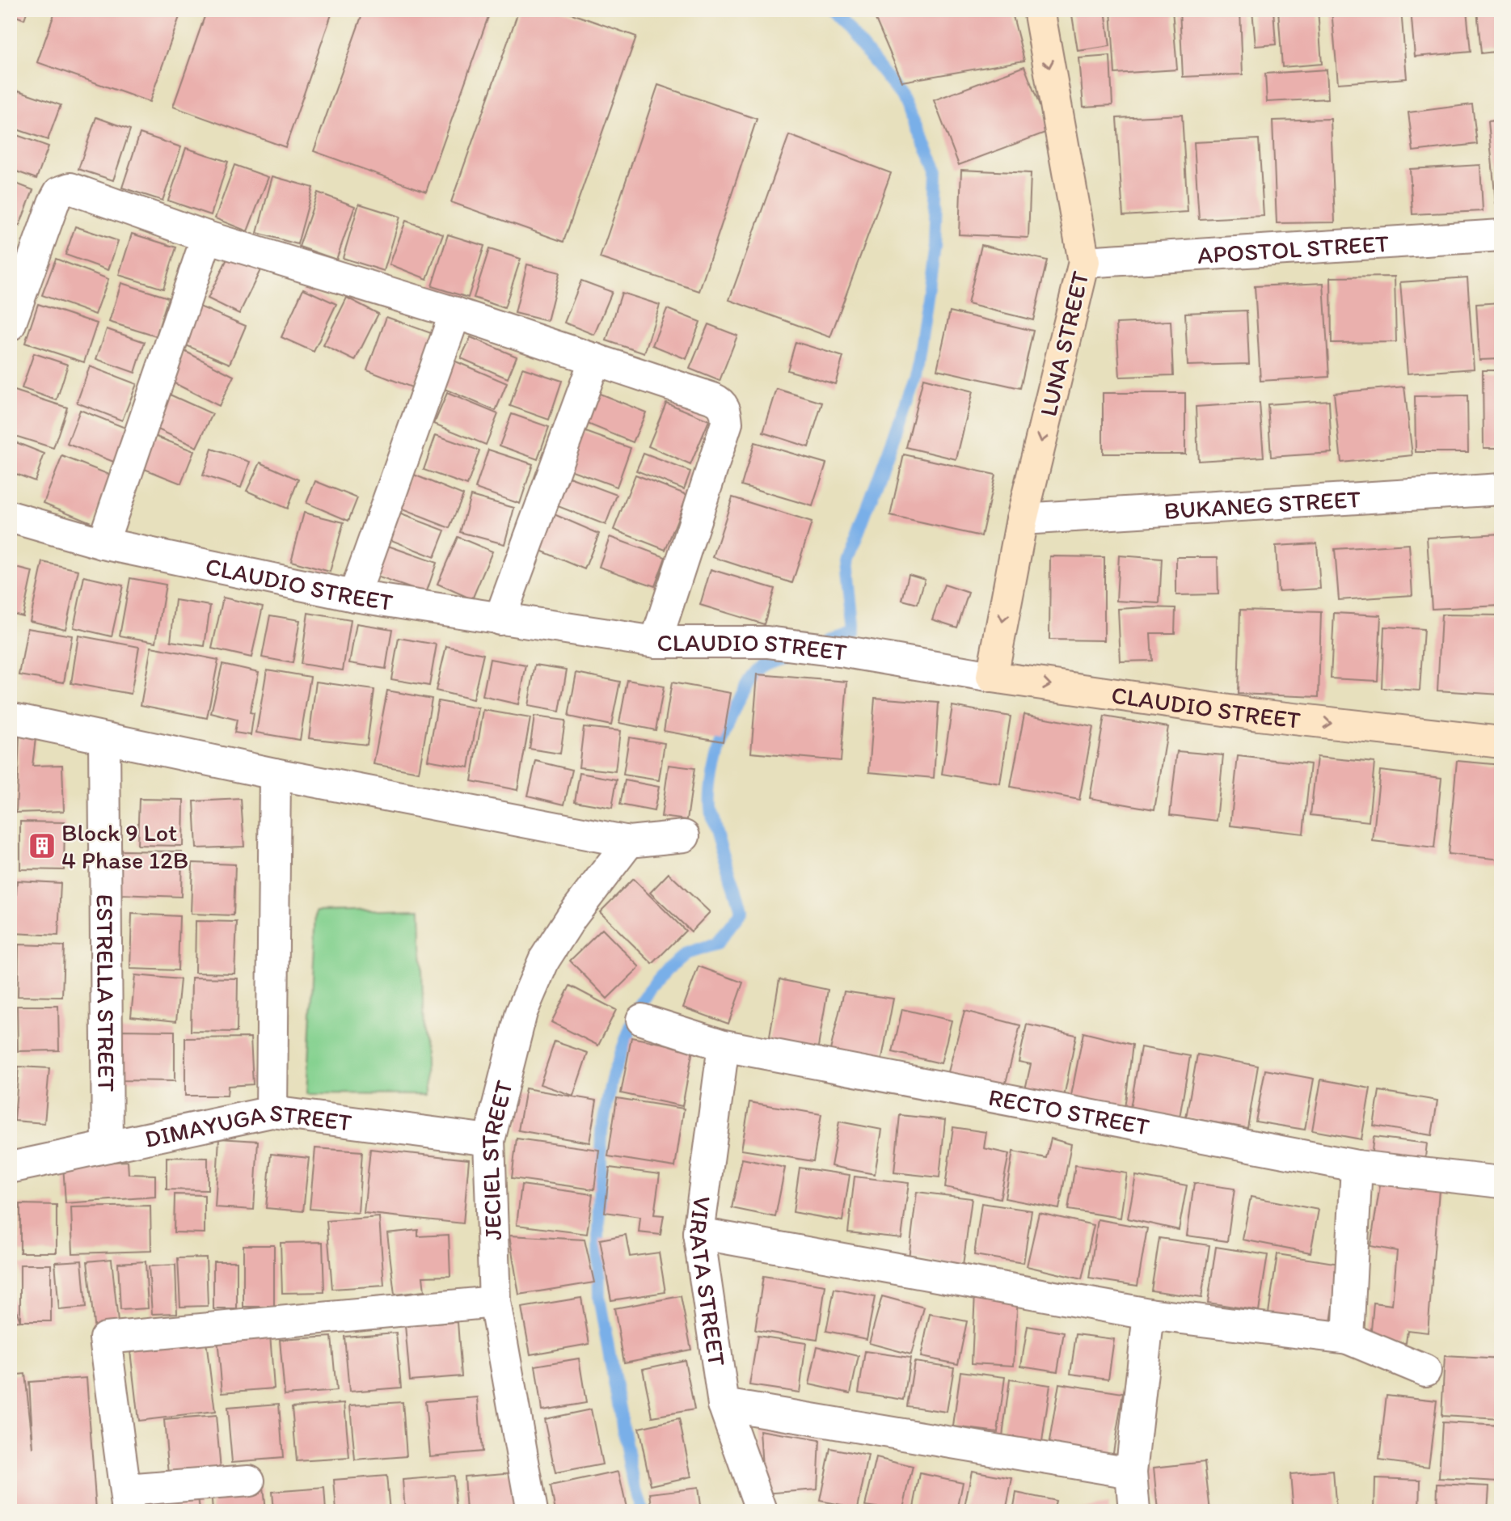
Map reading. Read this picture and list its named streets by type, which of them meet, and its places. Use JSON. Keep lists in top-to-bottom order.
{
  "streets": {
    "main road": ["LUNA STREET", "CLAUDIO STREET"],
    "street": [
      "APOSTOL STREET",
      "BUKANEG STREET",
      "ESTRELLA STREET",
      "RECTO STREET",
      "DIMAYUGA STREET",
      "JECIEL STREET",
      "VIRATA STREET"
    ]
  },
  "crossings": [
    ["APOSTOL STREET", "LUNA STREET"],
    ["LUNA STREET", "BUKANEG STREET"],
    ["LUNA STREET", "CLAUDIO STREET"],
    ["ESTRELLA STREET", "DIMAYUGA STREET"],
    ["RECTO STREET", "VIRATA STREET"],
    ["DIMAYUGA STREET", "JECIEL STREET"]
  ],
  "one_way": ["LUNA STREET"],
  "places": {
    "building": ["Block 9 Lot 4 Phase 12B"]
  }
}
